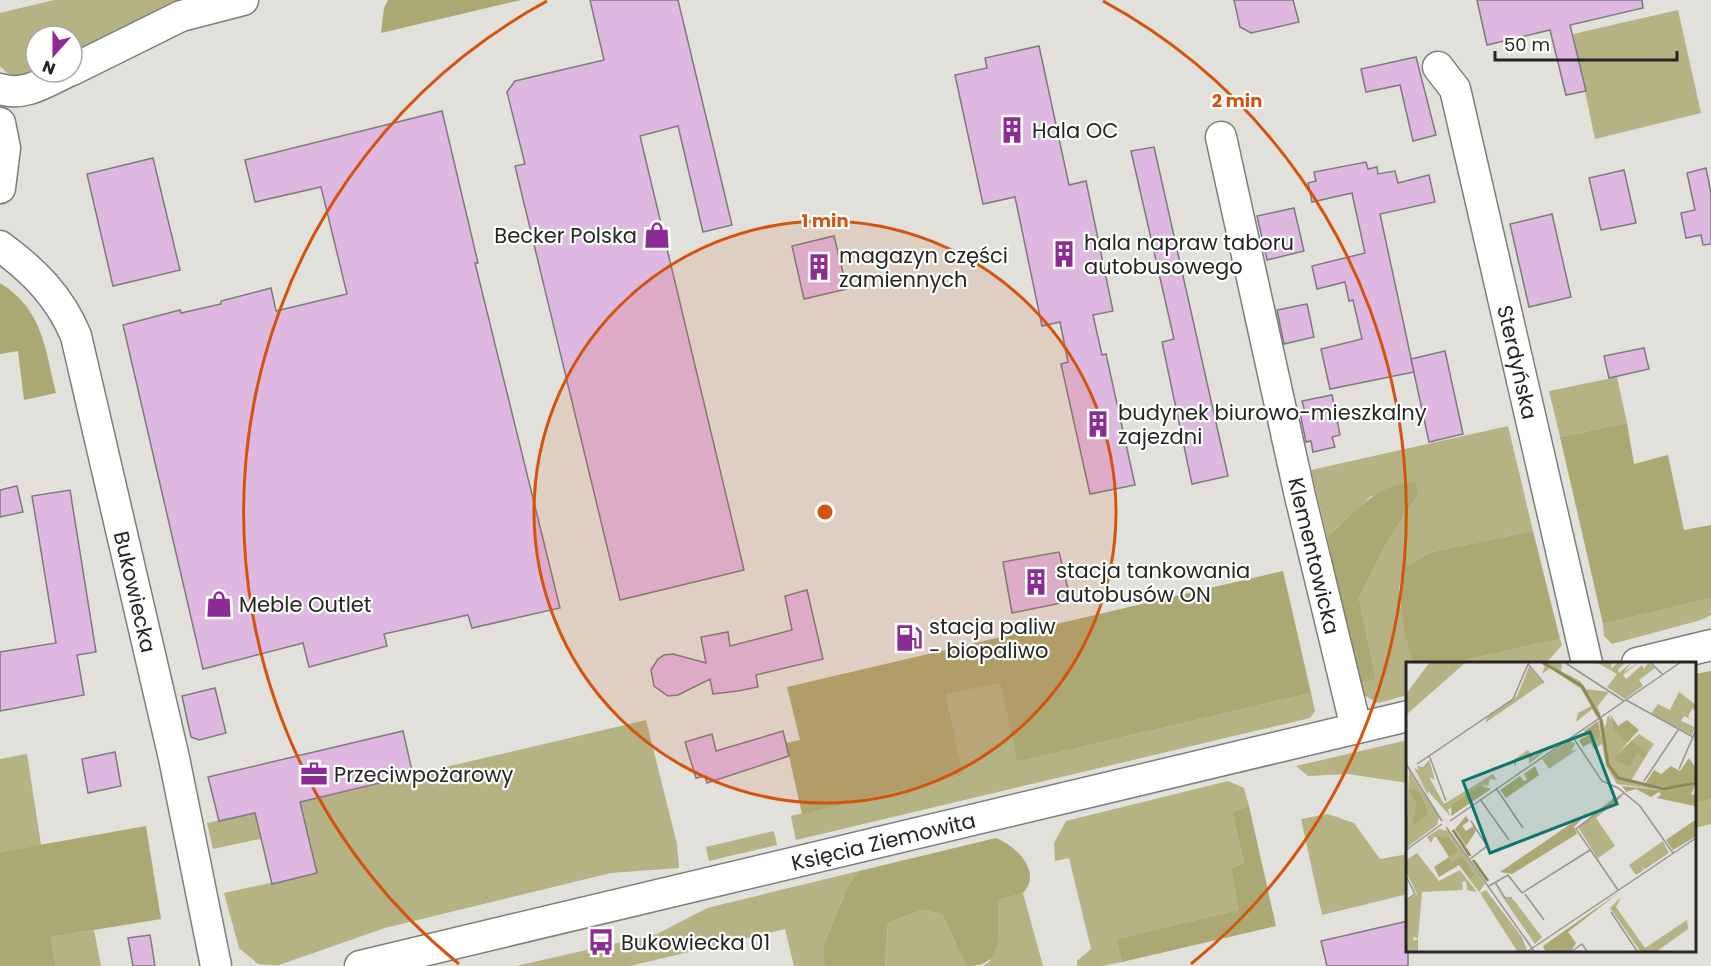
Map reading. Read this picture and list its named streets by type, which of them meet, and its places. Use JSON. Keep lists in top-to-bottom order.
{
  "streets": {
    "street": [
      "Sterdyńska",
      "Klementowicka",
      "Bukowiecka",
      "Księcia Ziemowita"
    ]
  },
  "crossings": [
    ["Klementowicka", "Księcia Ziemowita"]
  ],
  "places": {
    "building": [
      "Hala OC",
      "hala napraw taboru autobusowego",
      "magazyn części zamiennych",
      "budynek biurowo-mieszkalny zajezdni",
      "stacja tankowania autobusów ON"
    ],
    "shop": ["Becker Polska", "Meble Outlet"],
    "fuel station": ["stacja paliw - biopaliwo"],
    "office": ["Przeciwpożarowy"],
    "bus stop": ["Bukowiecka 01"]
  },
  "scale_bar": "50 m",
  "north": "bottom",
  "rings": ["2 min", "1 min"]
}
